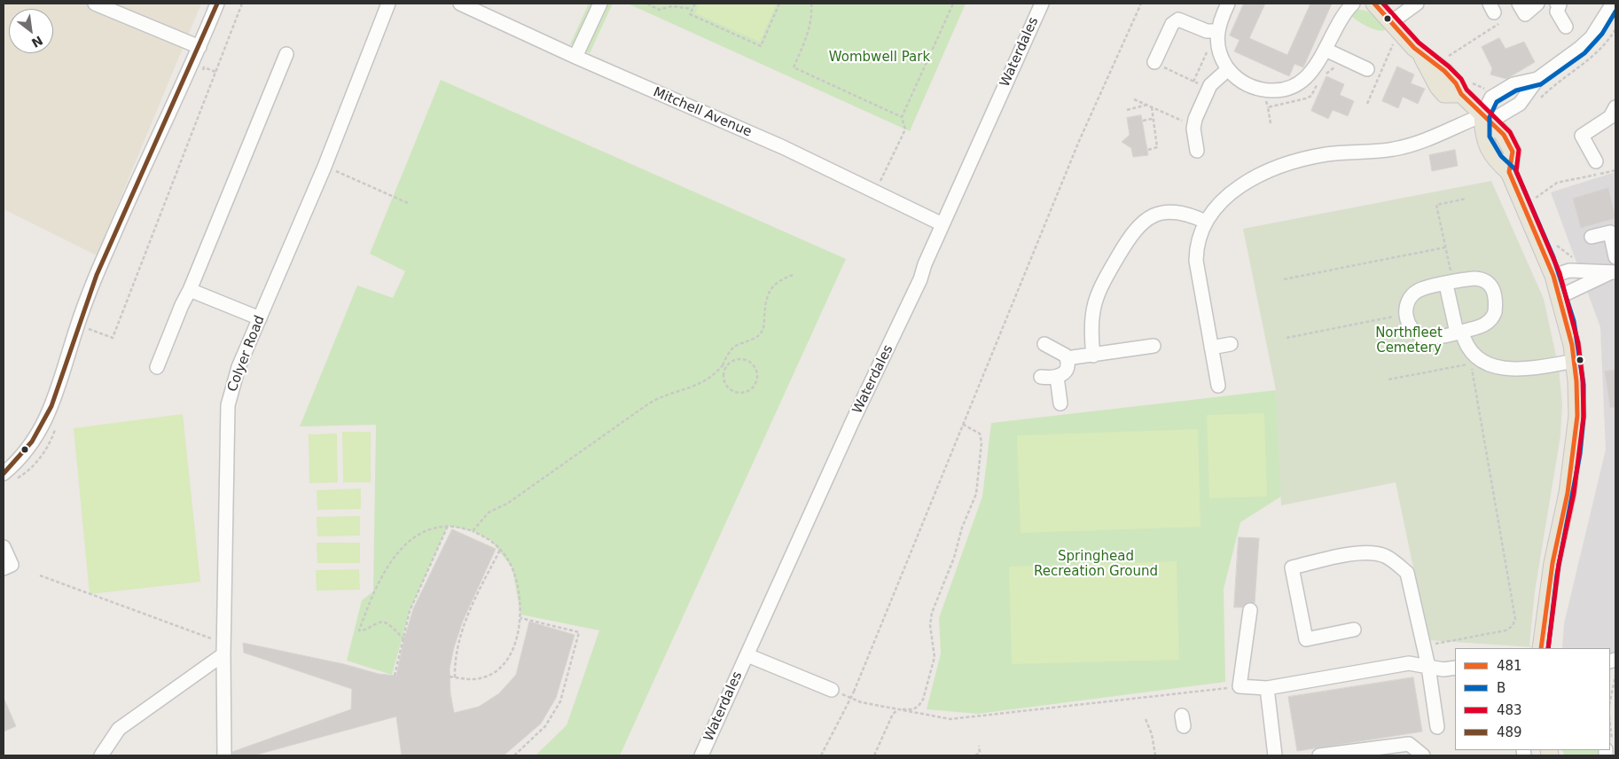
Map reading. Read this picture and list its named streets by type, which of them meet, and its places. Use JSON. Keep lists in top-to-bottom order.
{
  "streets": {
    "street": ["Waterdales", "Mitchell Avenue", "Colyer Road"]
  },
  "crossings": [
    ["Waterdales", "Mitchell Avenue"]
  ],
  "parks": ["Wombwell Park", "Northfleet Cemetery", "Springhead Recreation Ground"],
  "lines": [
    "transit line 481",
    "transit line 483",
    "transit line 489",
    "transit line B"
  ],
  "legend": [
    "481",
    "B",
    "483",
    "489"
  ],
  "north": "bottom right"
}
